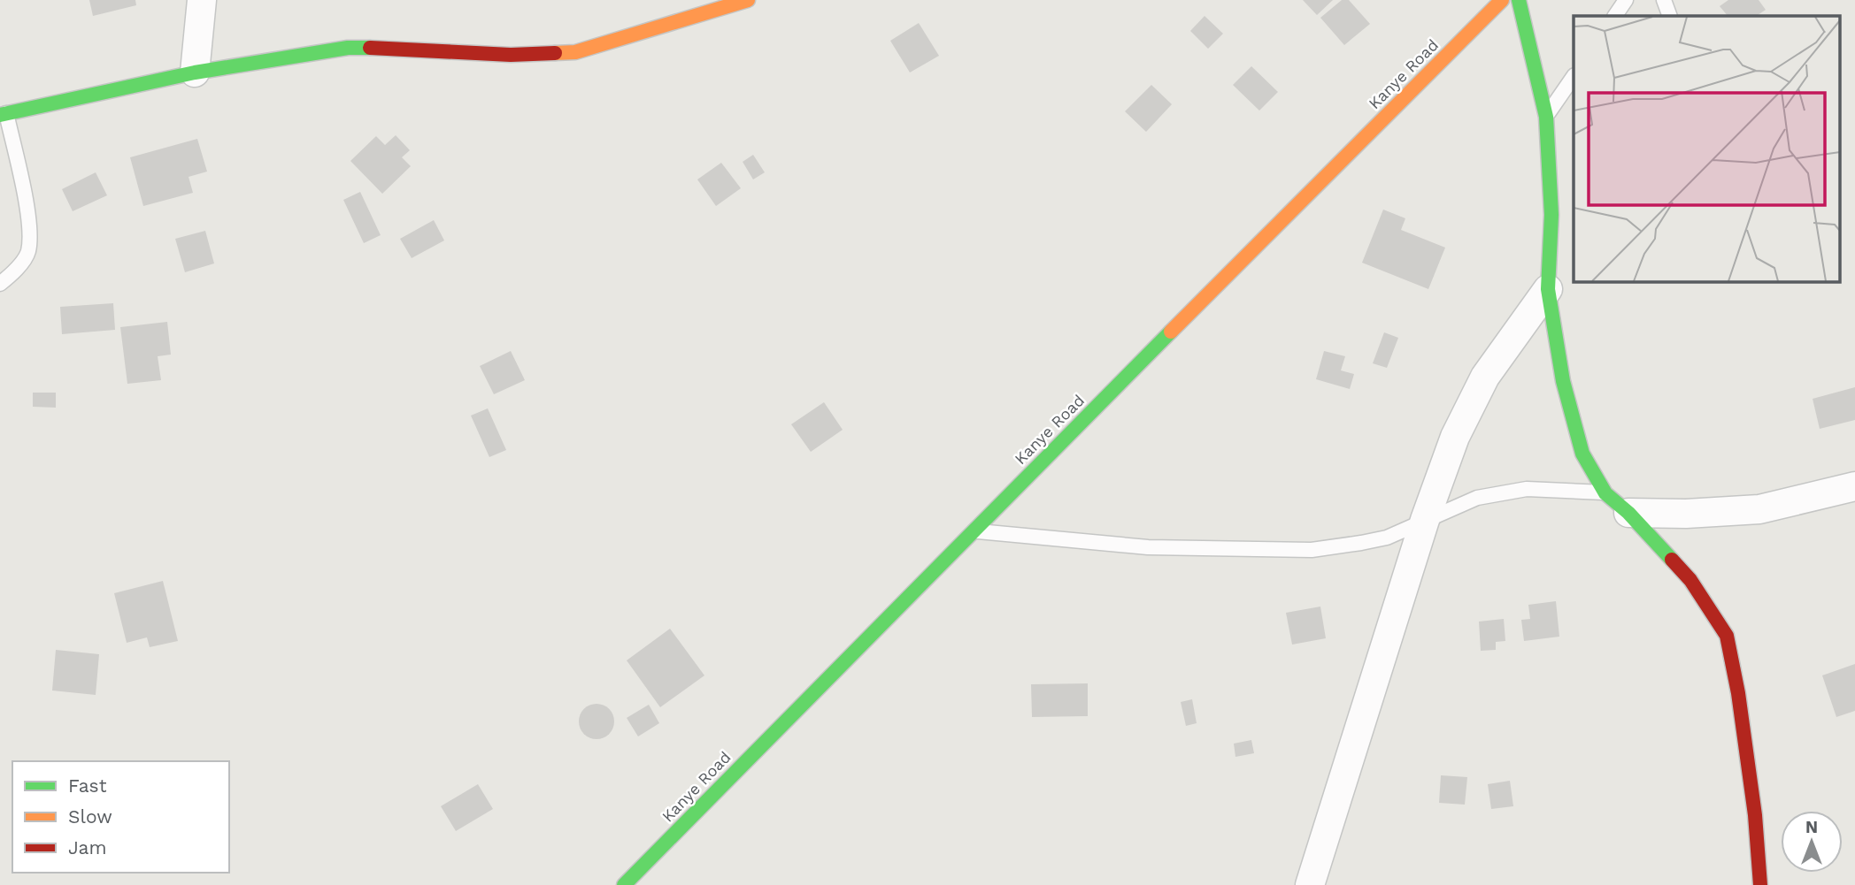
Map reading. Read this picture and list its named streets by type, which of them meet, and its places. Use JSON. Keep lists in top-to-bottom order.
{
  "streets": {
    "street": ["Kanye Road"]
  },
  "legend": ["Fast", "Slow", "Jam"],
  "north": "top"
}
